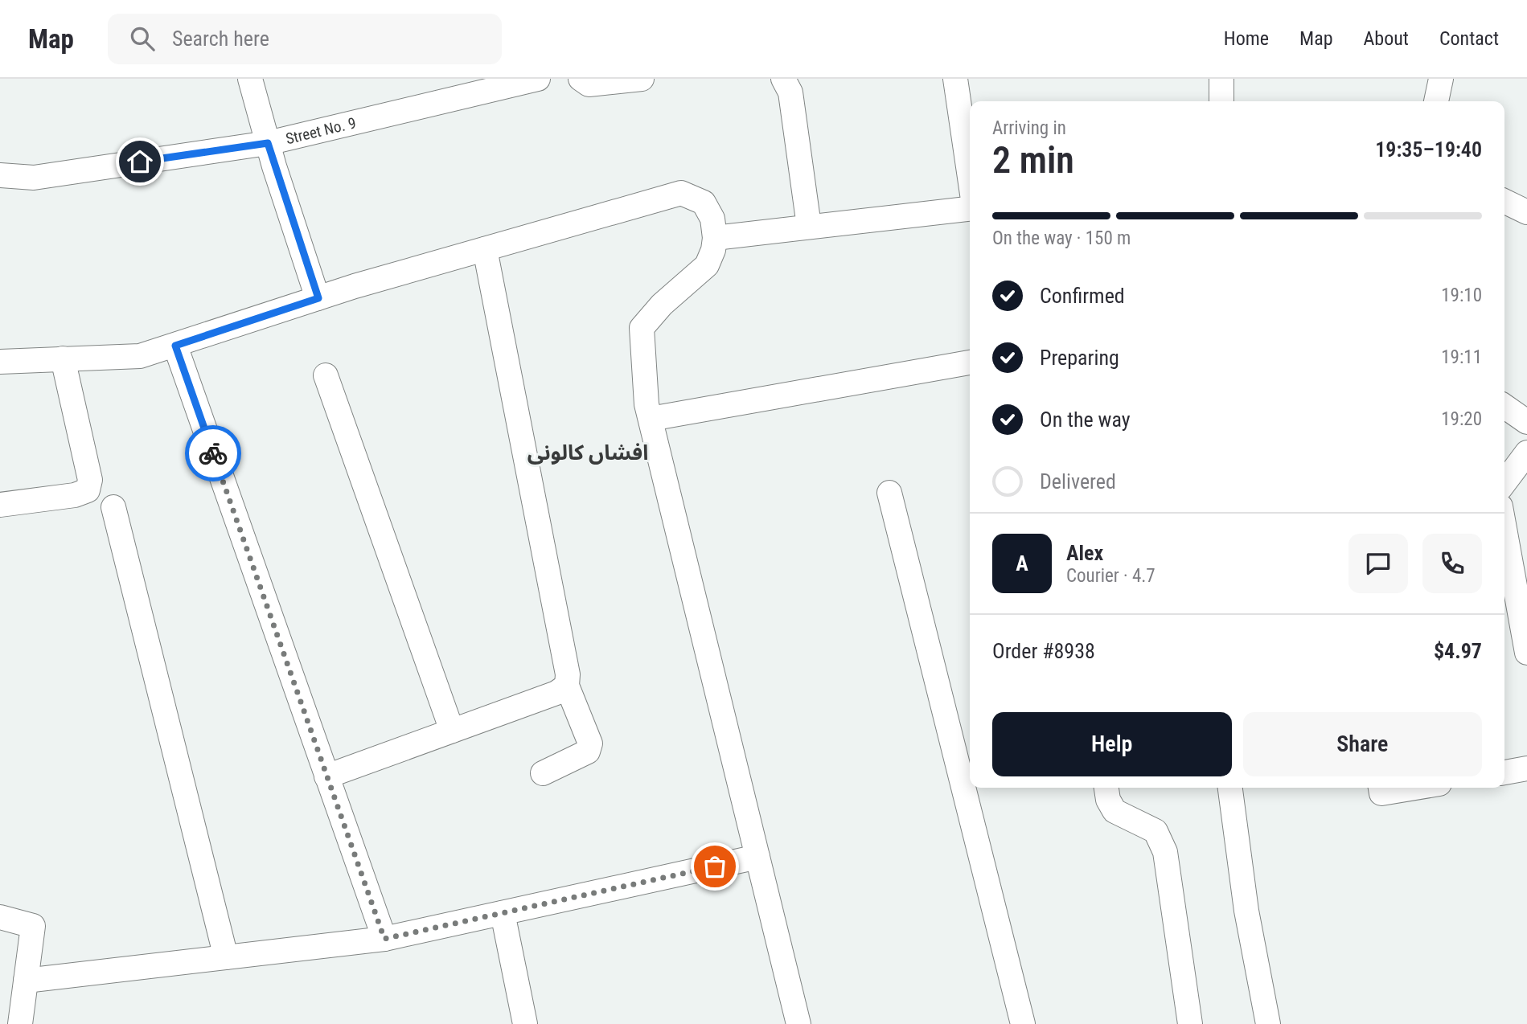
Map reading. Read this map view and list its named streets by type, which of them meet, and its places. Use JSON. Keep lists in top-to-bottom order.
{
  "streets": {
    "street": ["Street No. 9"]
  },
  "districts": ["افشاں کالونی"],
  "page": {
    "header": "Map",
    "search": "Search here",
    "nav": [
      "Home",
      "Map",
      "About",
      "Contact"
    ],
    "heading": ["2 min", "Arriving in", "19:35–19:40"],
    "panel": [
      "Alex",
      "Courier · 4.7",
      "Order #8938",
      "$4.97"
    ],
    "bar": "On the way · 150 m",
    "list": [
      ["Confirmed", "19:10"],
      ["Preparing", "19:11"],
      ["On the way", "19:20"],
      "Delivered"
    ],
    "round": "A",
    "buttons": ["Help", "Share"]
  }
}
